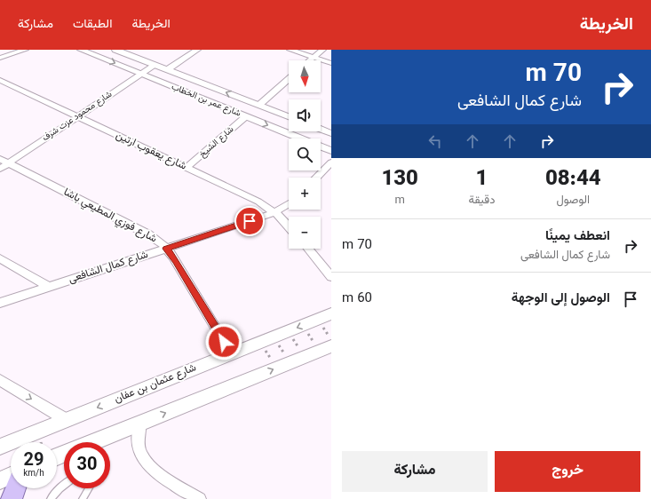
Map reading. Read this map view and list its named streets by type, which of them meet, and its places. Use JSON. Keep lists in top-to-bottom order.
{
  "streets": {
    "main road": ["شارع عثمان بن عفان"],
    "street": [
      "شارع عمر بن الخطاب",
      "شارع محمود عزت شرف",
      "شارع الشيخ",
      "شارع يعقوب ارتين",
      "شارع فوزي المطيعي باشا",
      "شارع كمال الشافعى"
    ]
  },
  "crossings": [
    ["شارع عمر بن الخطاب", "شارع محمود عزت شرف"],
    ["شارع عمر بن الخطاب", "شارع الشيخ"],
    ["شارع محمود عزت شرف", "شارع يعقوب ارتين"],
    ["شارع محمود عزت شرف", "شارع فوزي المطيعي باشا"],
    ["شارع الشيخ", "شارع يعقوب ارتين"],
    ["شارع يعقوب ارتين", "شارع كمال الشافعى"],
    ["شارع فوزي المطيعي باشا", "شارع كمال الشافعى"],
    ["شارع فوزي المطيعي باشا", "شارع عثمان بن عفان"]
  ],
  "north": "bottom",
  "page": {
    "header": "الخريطة",
    "nav": ["الخريطة", "الطبقات", "مشاركة"],
    "turn": ["70 m", "شارع كمال الشافعى"],
    "map_buttons": ["+", "−"],
    "eta": [
      "08:44",
      "الوصول",
      "1",
      "دقيقة",
      "130",
      "m"
    ],
    "list": [
      {
        "name": "انعطف يمينًا",
        "note": "شارع كمال الشافعى",
        "value": "70 m"
      },
      {
        "name": "الوصول إلى الوجهة",
        "value": "60 m"
      }
    ],
    "speed": "29 km/h",
    "limit": "30",
    "buttons": ["خروج", "مشاركة"]
  }
}
